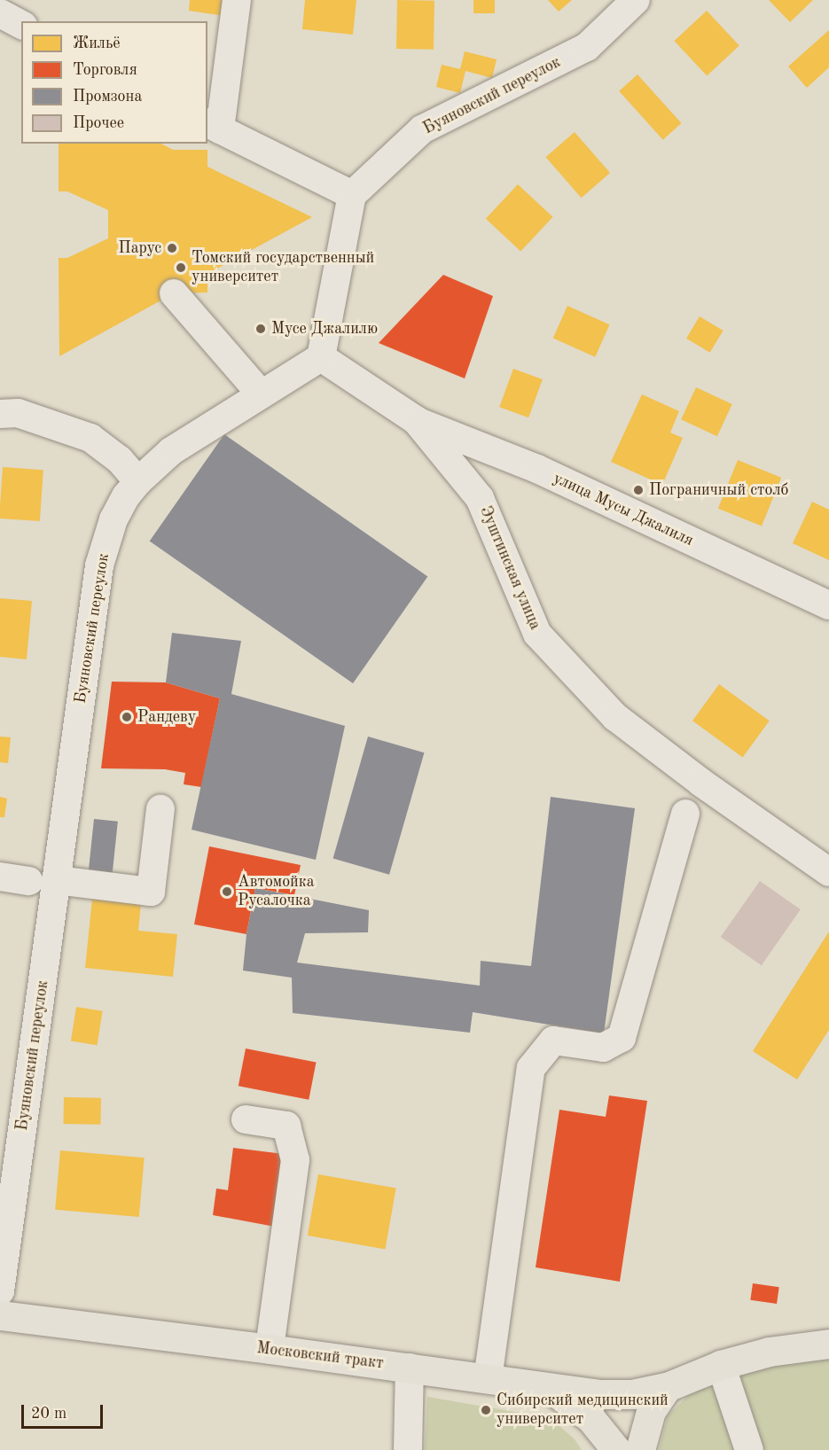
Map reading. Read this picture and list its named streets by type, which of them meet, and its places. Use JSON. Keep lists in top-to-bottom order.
{
  "streets": {
    "main road": ["Московский тракт"],
    "street": ["Буяновский переулок", "улица Мусы Джалиля", "Эуштинская улица"]
  },
  "crossings": [
    ["Буяновский переулок", "Эуштинская улица"],
    ["улица Мусы Джалиля", "Эуштинская улица"]
  ],
  "places": [
    "Парус",
    "Томский государственный университет",
    "Мусе Джалилю",
    "Пограничный столб",
    "Рандеву",
    "Автомойка Русалочка",
    "Сибирский медицинский университет"
  ],
  "legend": [
    "Жильё",
    "Торговля",
    "Промзона",
    "Прочее"
  ],
  "scale_bar": "20 m"
}
